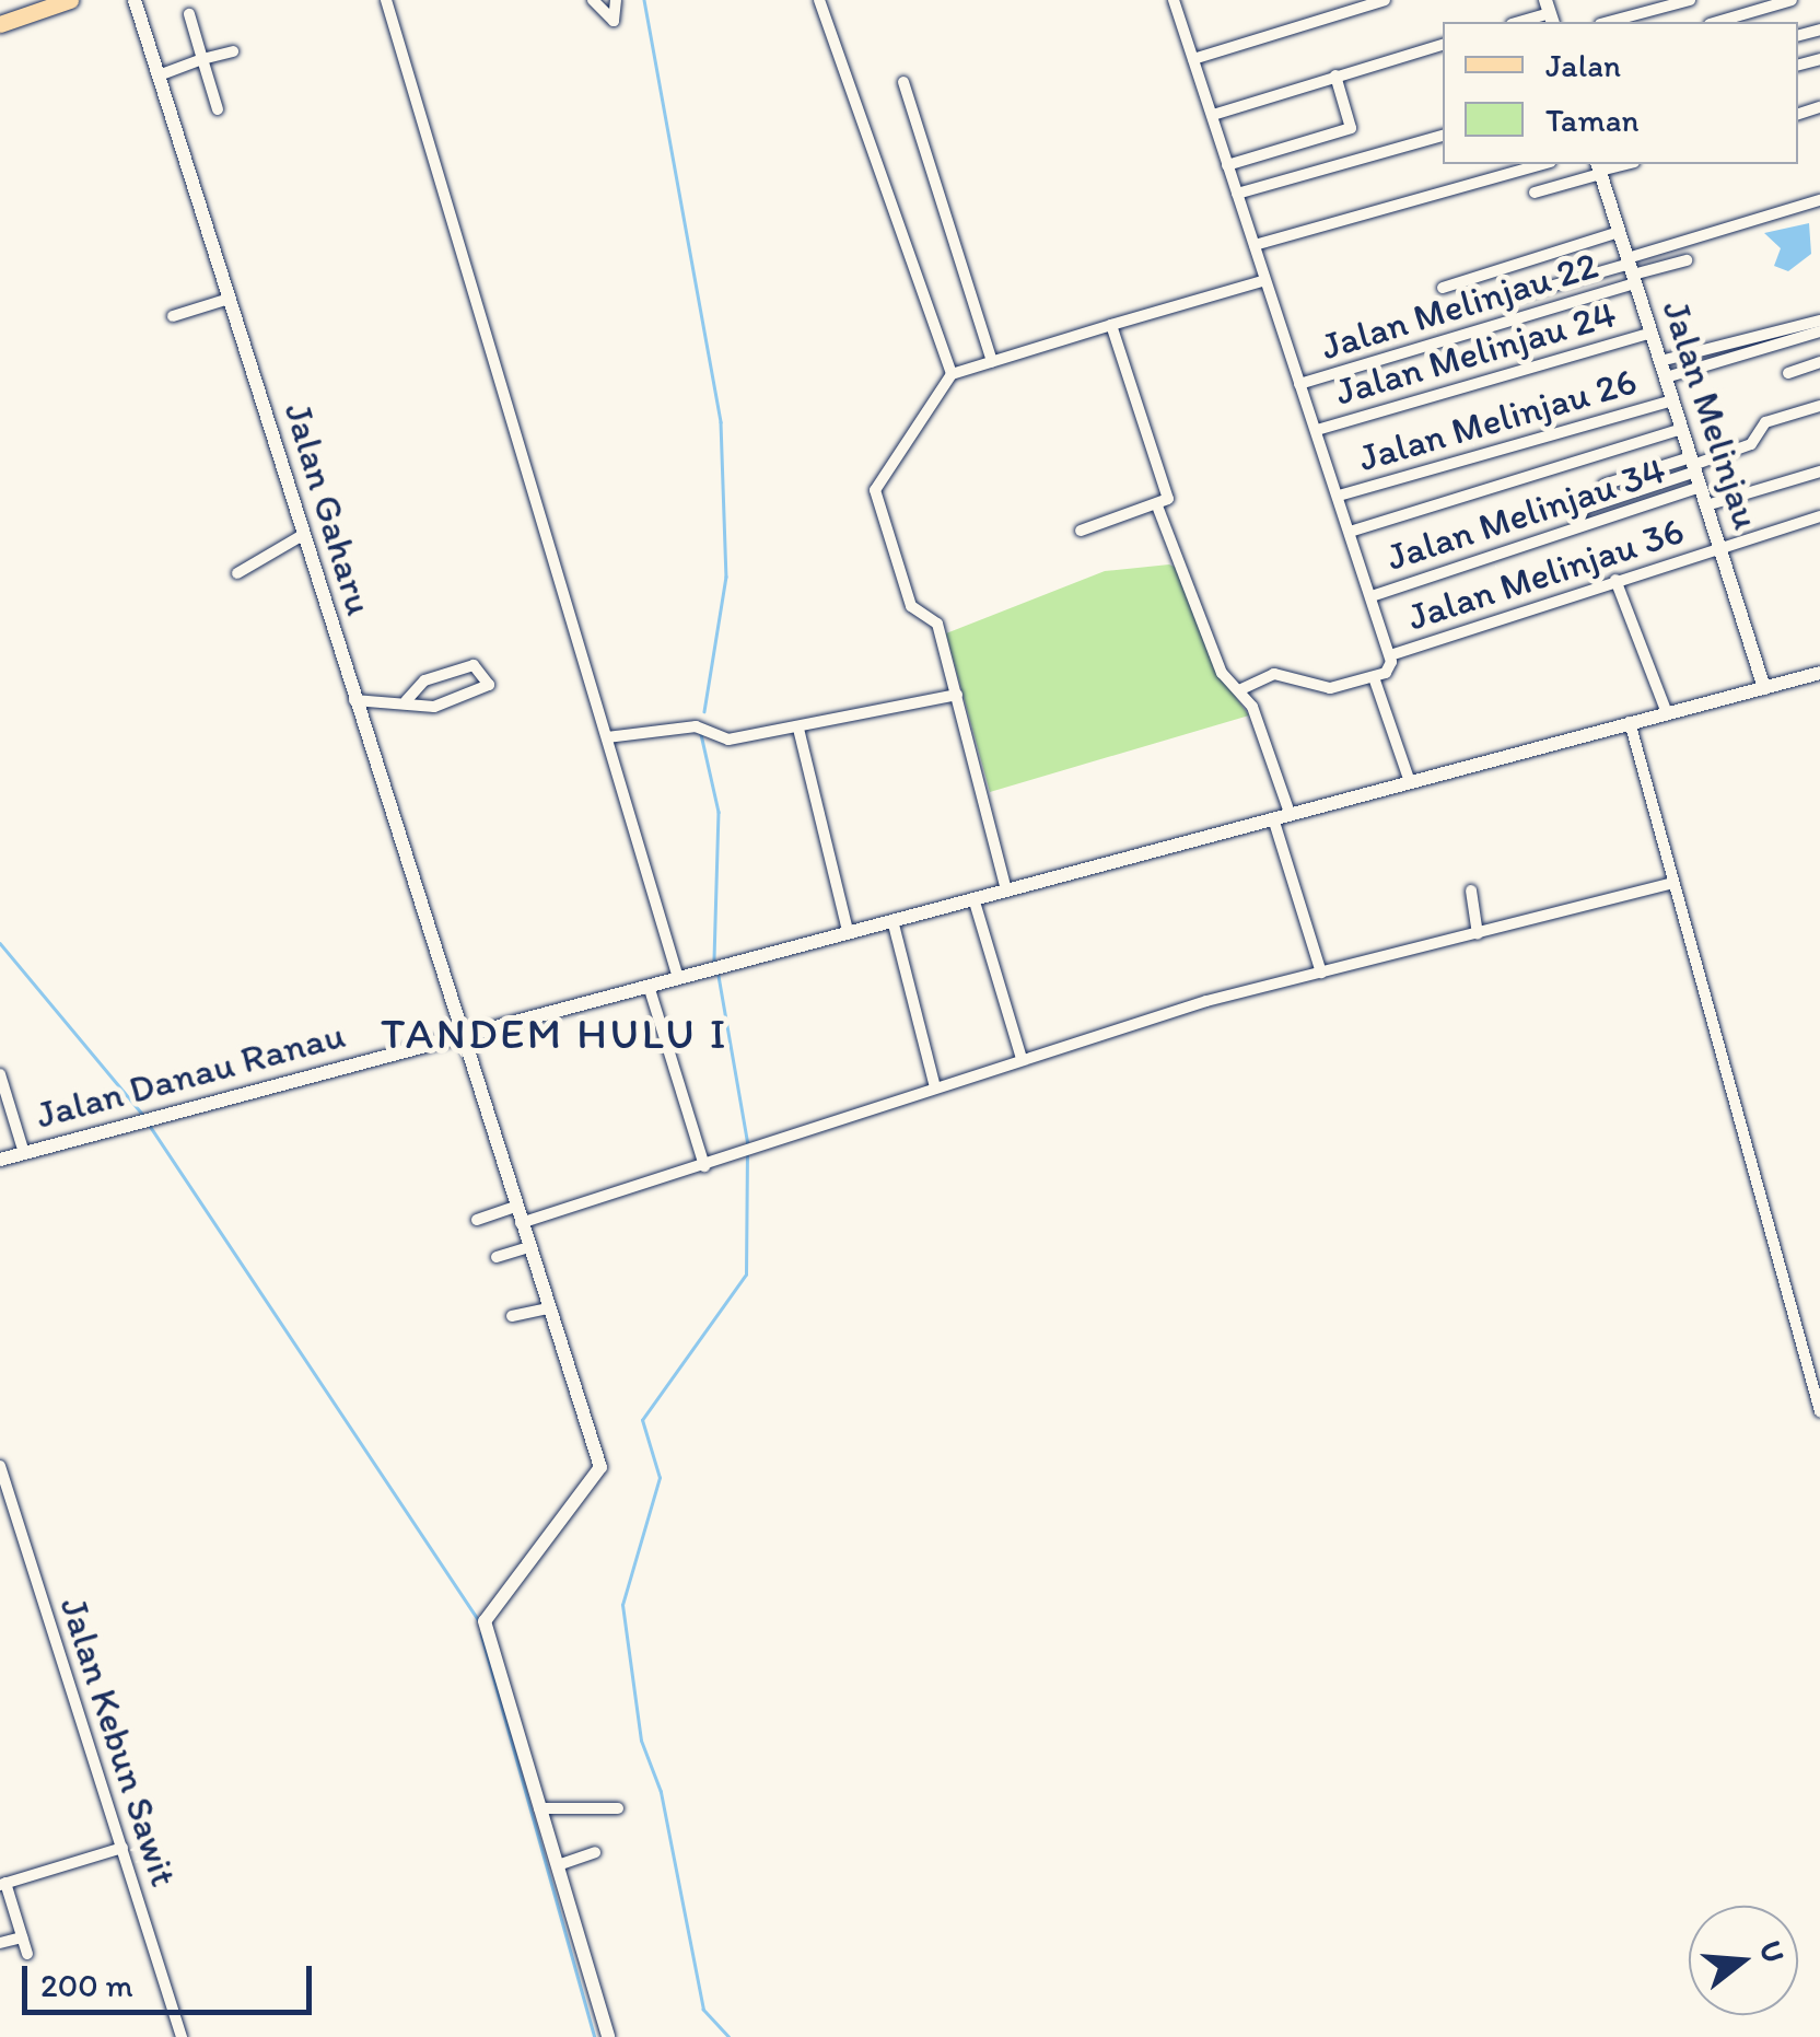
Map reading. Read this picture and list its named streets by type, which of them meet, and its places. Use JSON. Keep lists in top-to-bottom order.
{
  "streets": {
    "street": [
      "Jalan Melinjau 22",
      "Jalan Melinjau 24",
      "Jalan Melinjau",
      "Jalan Melinjau 26",
      "Jalan Gaharu",
      "Jalan Melinjau 34",
      "Jalan Melinjau 36",
      "Jalan Danau Ranau",
      "Jalan Kebun Sawit"
    ]
  },
  "crossings": [
    ["Jalan Melinjau 22", "Jalan Melinjau"],
    ["Jalan Melinjau 24", "Jalan Melinjau"],
    ["Jalan Melinjau", "Jalan Melinjau 26"],
    ["Jalan Melinjau", "Jalan Melinjau 34"],
    ["Jalan Melinjau", "Jalan Melinjau 36"],
    ["Jalan Melinjau", "Jalan Danau Ranau"],
    ["Jalan Gaharu", "Jalan Danau Ranau"]
  ],
  "districts": ["TANDEM HULU I"],
  "legend": ["Jalan", "Taman"],
  "scale_bar": "200 m",
  "north": "right"
}
